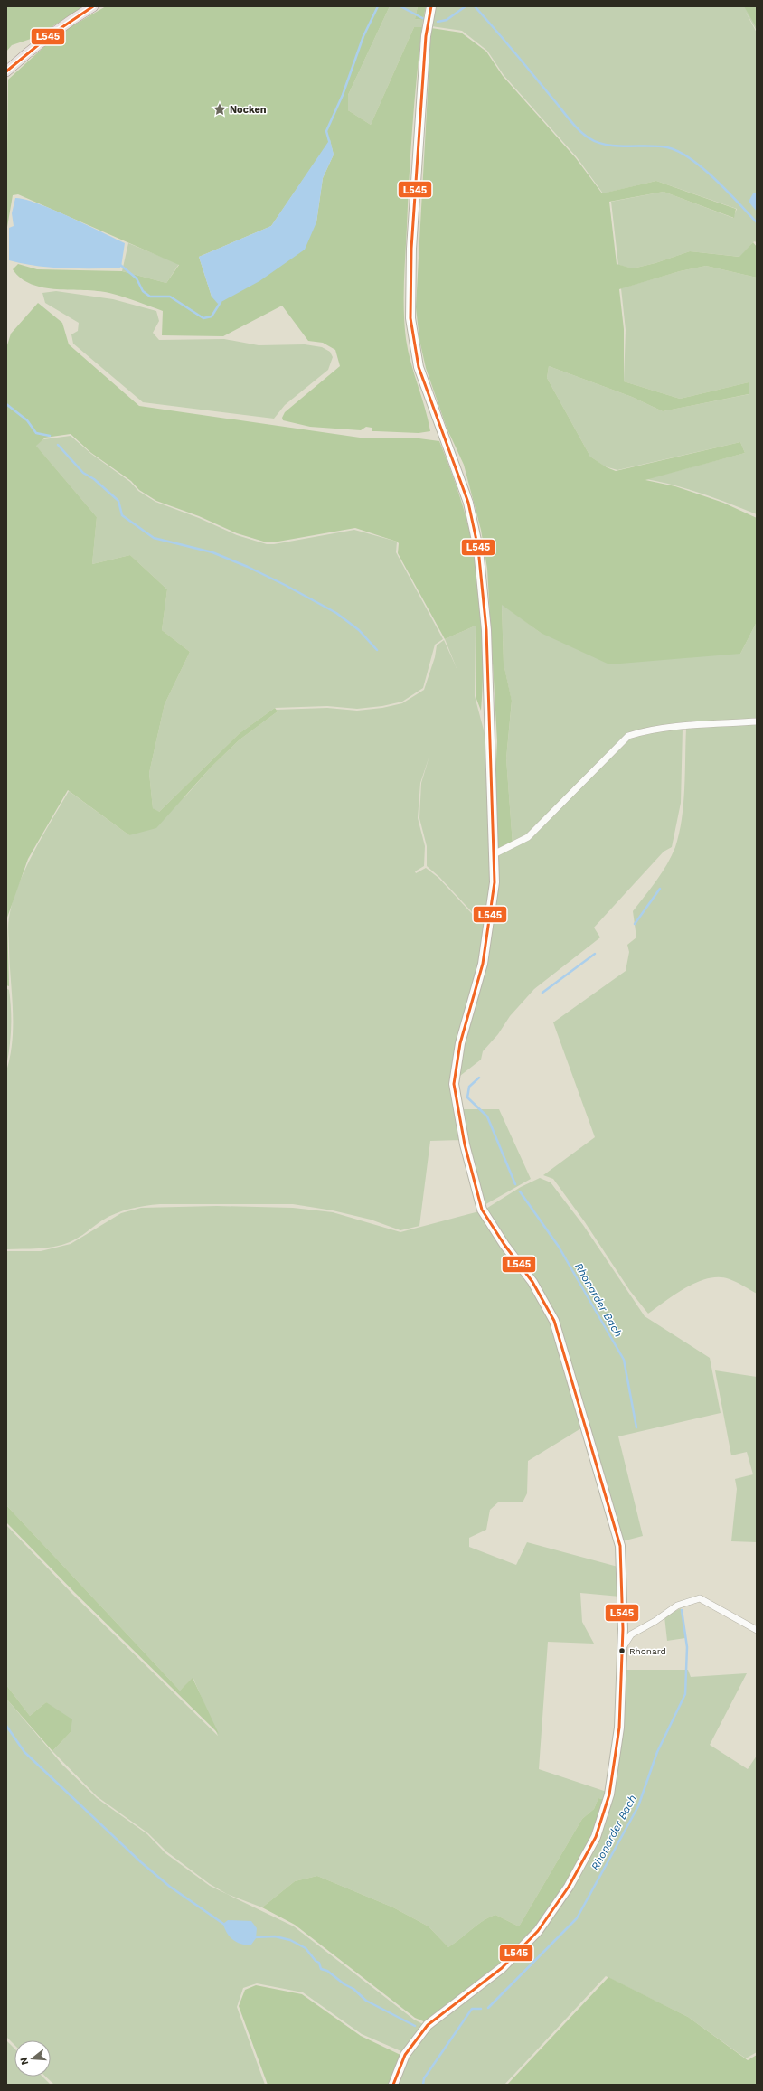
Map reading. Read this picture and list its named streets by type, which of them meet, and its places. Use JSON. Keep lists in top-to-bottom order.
{
  "water": ["Rhonarder Bach"],
  "places": {
    "place": ["Nocken"],
    "other": ["Rhonard"]
  },
  "lines": ["transit line L545"],
  "north": "left"
}
